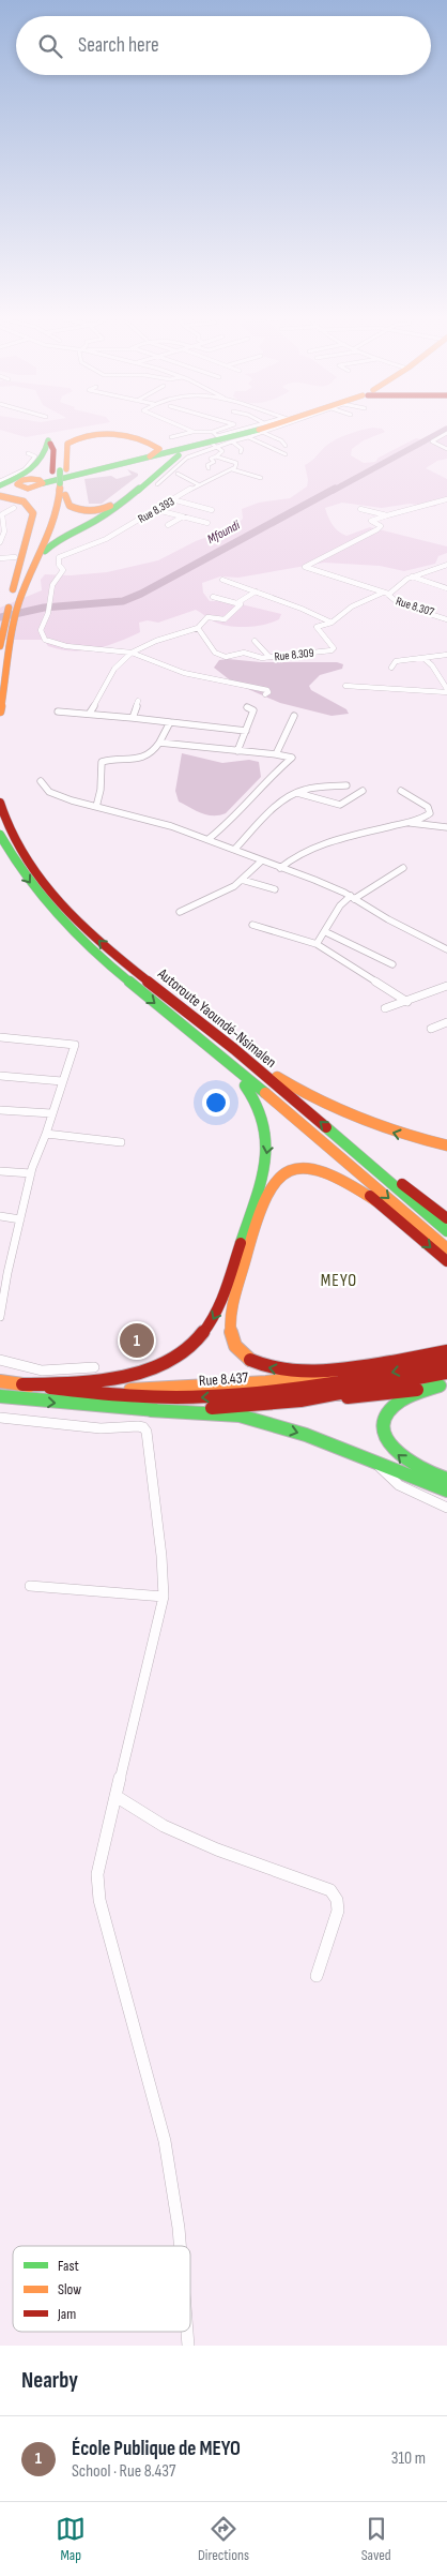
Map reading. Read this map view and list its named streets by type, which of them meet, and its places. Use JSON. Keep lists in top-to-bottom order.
{
  "streets": {
    "main road": ["Autoroute Yaoundé-Nsimalen", "Rue 8.437"],
    "street": ["Rue 8.393", "Rue 8.307", "Rue 8.309"]
  },
  "crossings": [
    ["Rue 8.307", "Rue 8.309"]
  ],
  "districts": ["MEYO"],
  "water": ["Mfoundi"],
  "legend": ["Fast", "Slow", "Jam"],
  "page": {
    "search": "Search here",
    "pins": "1",
    "heading": "Nearby",
    "list": [
      {
        "mark": "1",
        "name": "École Publique de MEYO",
        "note": "School · Rue 8.437",
        "value": "310 m"
      }
    ],
    "nav": ["Map", "Directions", "Saved"]
  }
}
